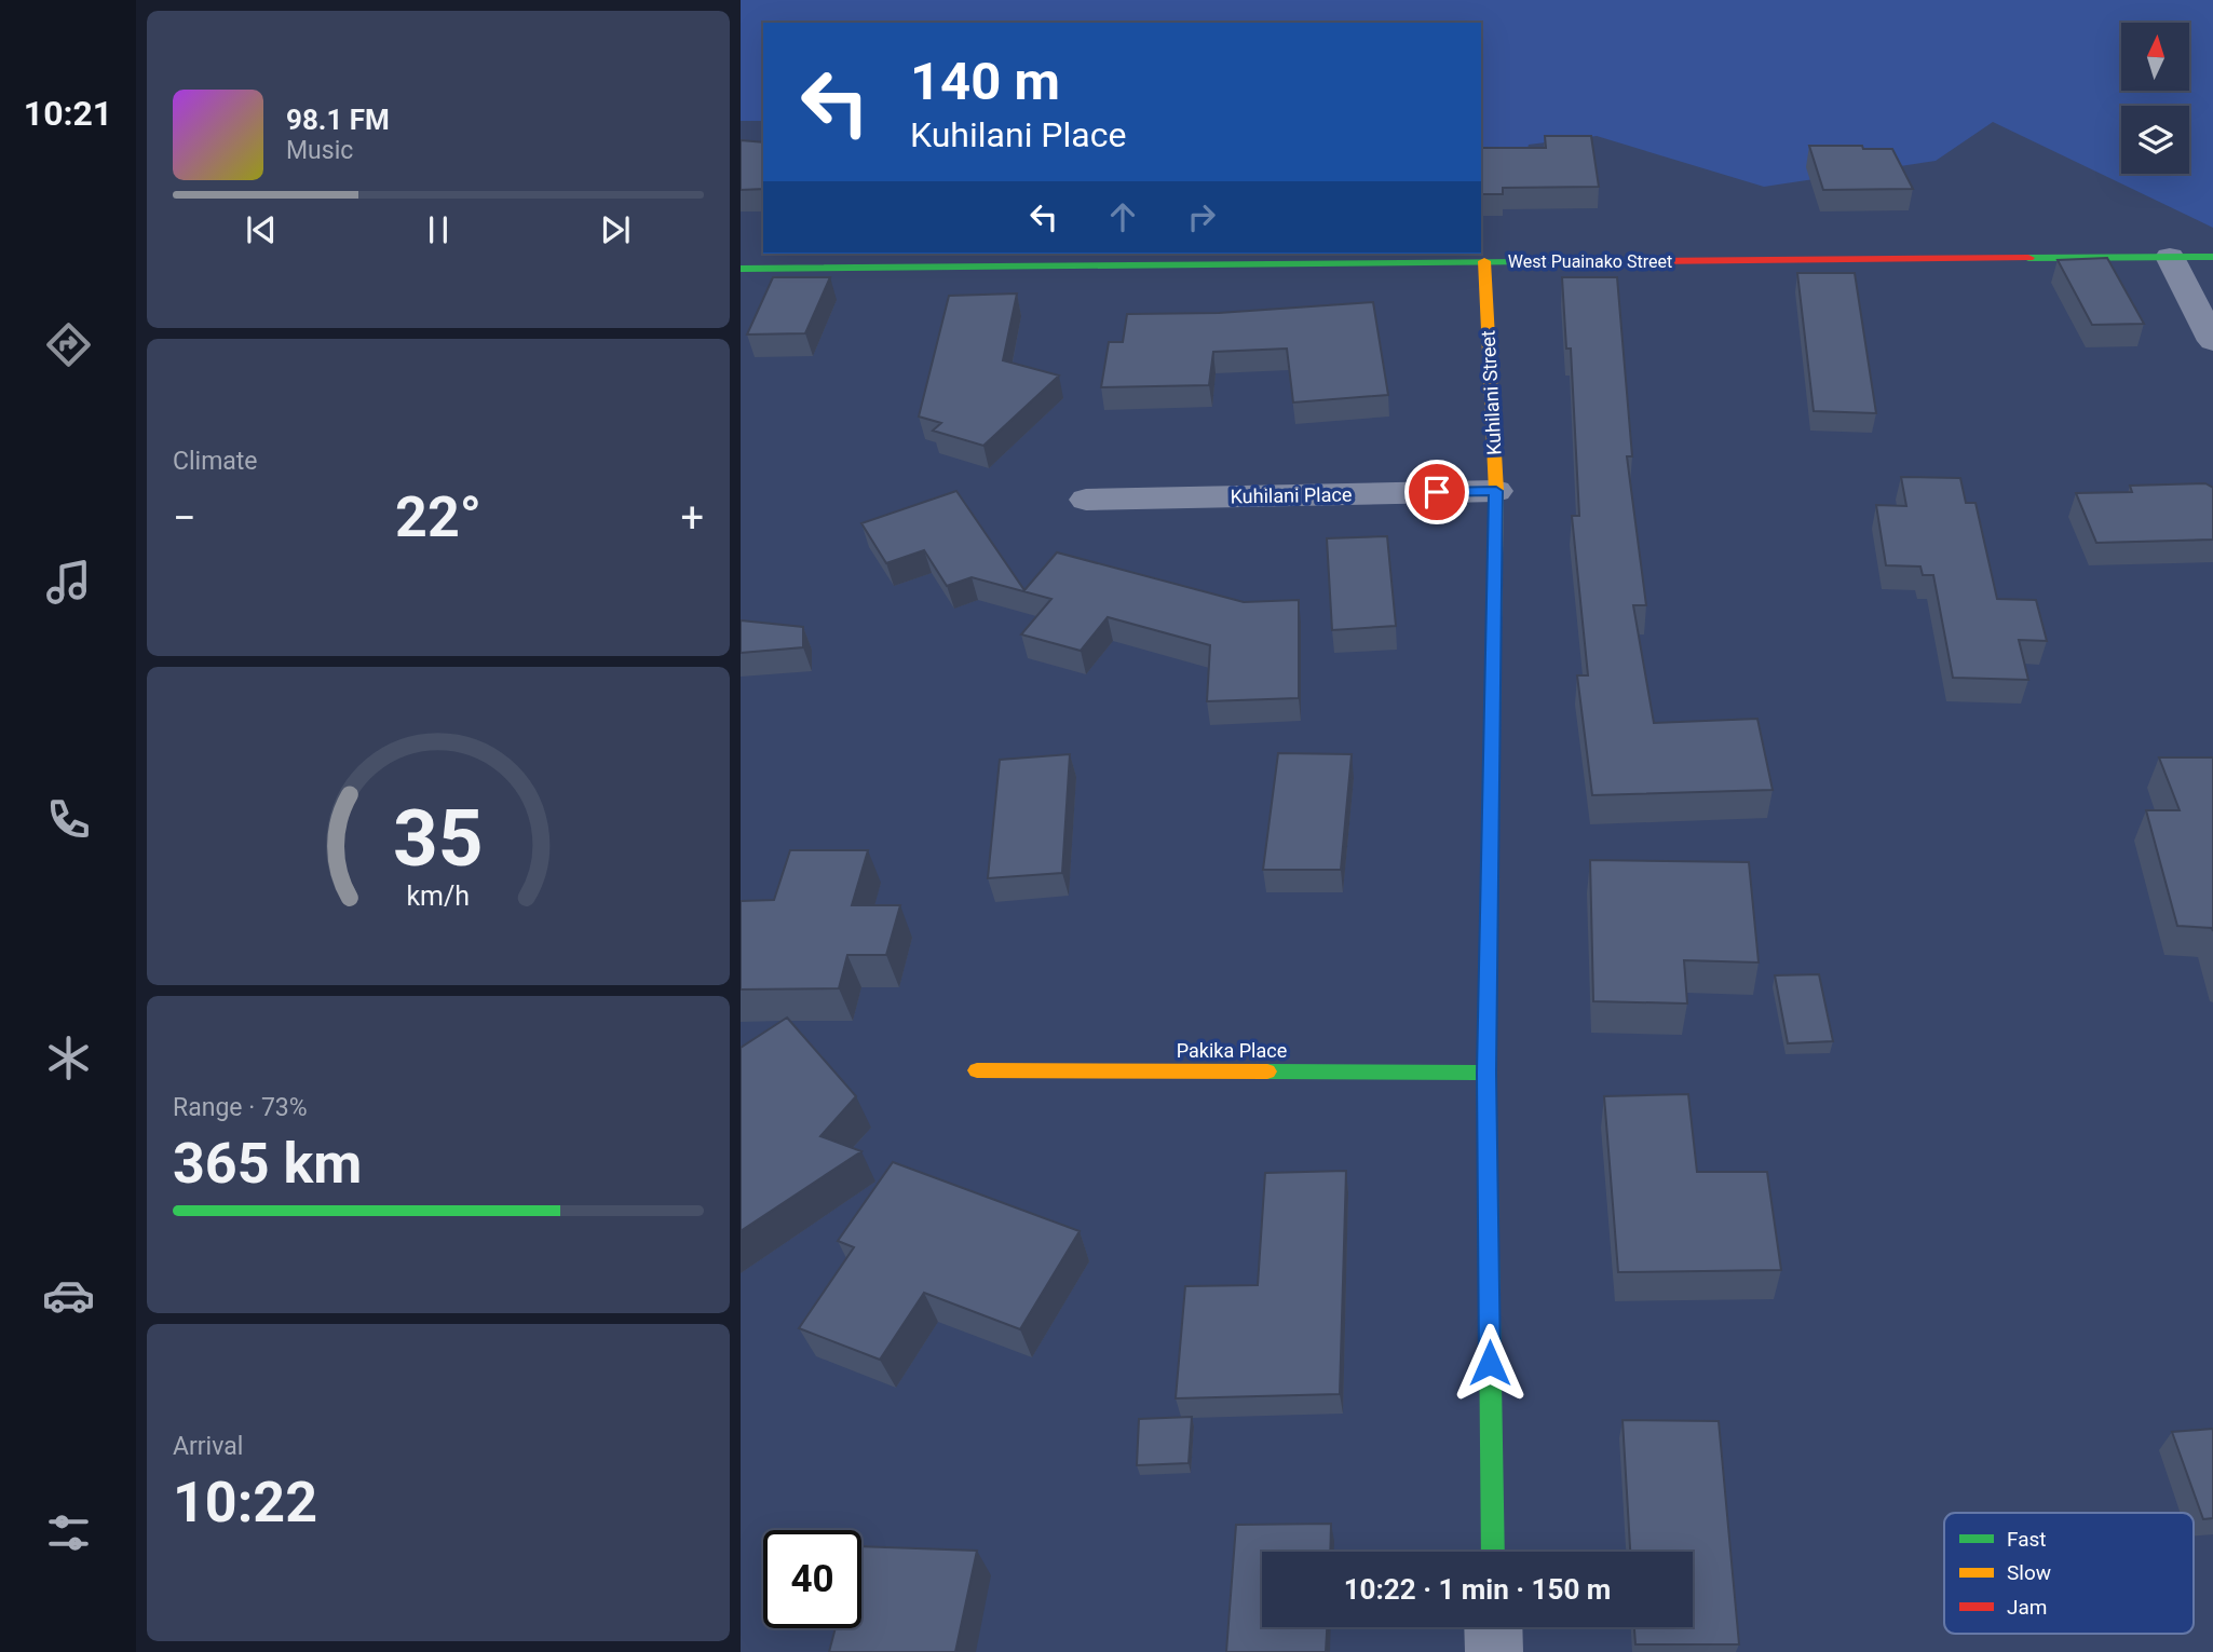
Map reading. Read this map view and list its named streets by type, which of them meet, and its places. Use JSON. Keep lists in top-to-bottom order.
{
  "streets": {
    "main road": ["West Puainako Street", "Kuhilani Street", "Pakika Place"],
    "street": ["Kuhilani Place"]
  },
  "crossings": [
    ["West Puainako Street", "Kuhilani Street"],
    ["Kuhilani Street", "Kuhilani Place"],
    ["Kuhilani Street", "Pakika Place"]
  ],
  "legend": ["Fast", "Slow", "Jam"],
  "north": "top",
  "page": {
    "tabs": "10:21",
    "turn": ["140 m", "Kuhilani Place"],
    "song": ["98.1 FM", "Music"],
    "tile": [
      "Climate",
      ["Range · 73%", "365 km"],
      ["Arrival", "10:22"]
    ],
    "heat": ["−", "22°", "+"],
    "limit": "40",
    "trip": "10:22 · 1 min · 150 m",
    "gauge": ["35", "km/h"]
  }
}
